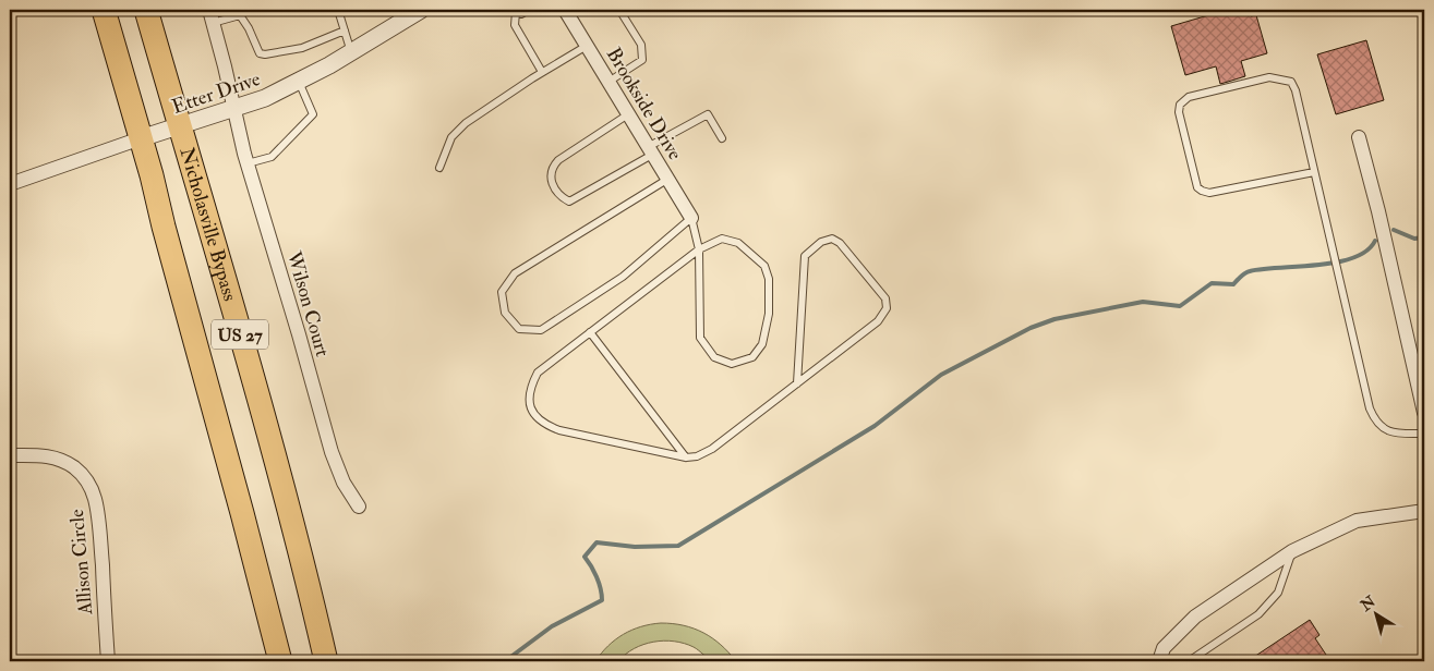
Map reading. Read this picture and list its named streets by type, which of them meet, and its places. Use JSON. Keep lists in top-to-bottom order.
{
  "streets": {
    "highway": ["Nicholasville Bypass", "US 27"],
    "street": [
      "Etter Drive",
      "Brookside Drive",
      "Wilson Court",
      "Allison Circle"
    ]
  },
  "crossings": [
    ["Etter Drive", "Nicholasville Bypass"],
    ["Etter Drive", "Wilson Court"],
    ["Etter Drive", "US 27"]
  ],
  "north": "top left"
}
